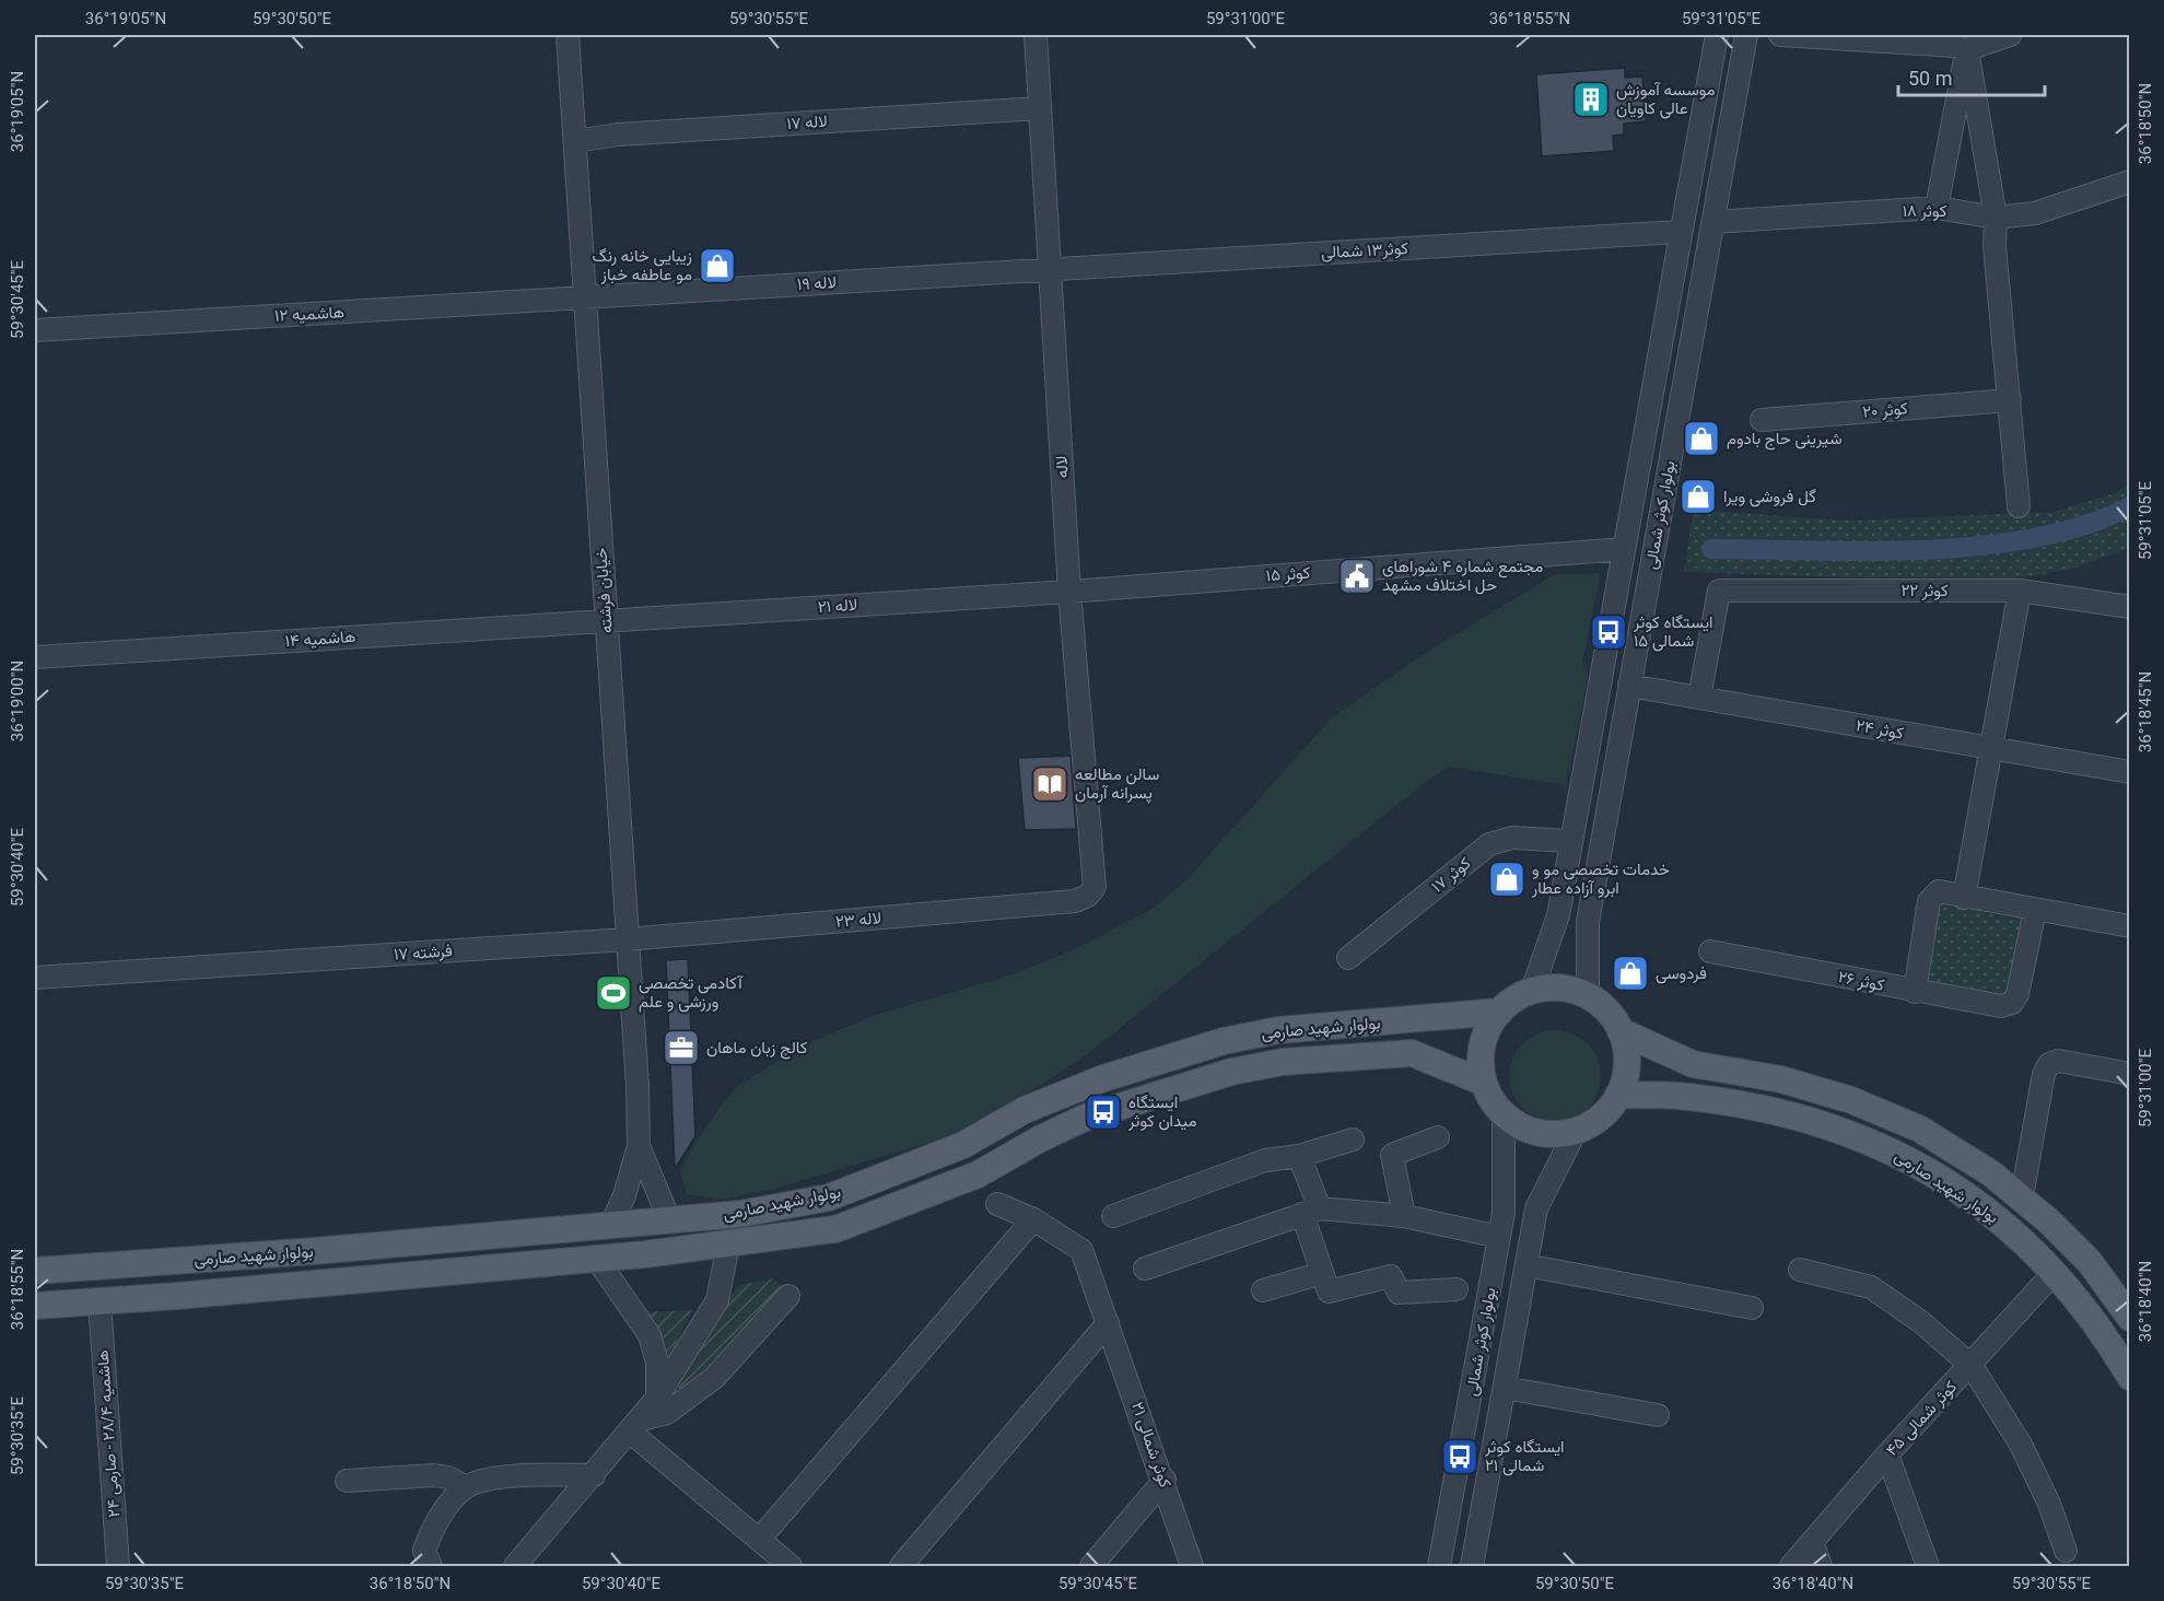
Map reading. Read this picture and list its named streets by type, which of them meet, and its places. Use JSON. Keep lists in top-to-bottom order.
{
  "streets": {
    "main road": ["بولوار شهید صارمی"],
    "street": [
      "لاله ۱۷",
      "کوثر ۱۸",
      "کوثر۱۳ شمالی",
      "لاله ۱۹",
      "هاشمیه ۱۲",
      "کوثر ۲۰",
      "لاله",
      "بولوار کوثر شمالی",
      "کوثر ۱۵",
      "خیابان فرشته",
      "کوثر ۲۲",
      "لاله ۲۱",
      "هاشمیه ۱۴",
      "کوثر ۲۴",
      "کوثر ۱۷",
      "لاله ۲۳",
      "فرشته ۱۷",
      "کوثر ۲۶",
      "کوثر شمالی ۴۵",
      "هاشمیه ۲۸/۴ - صارمی ۲۴",
      "کوثر شمالی ۲۱"
    ]
  },
  "crossings": [
    ["لاله ۱۷", "لاله"],
    ["لاله ۱۷", "خیابان فرشته"],
    ["کوثر ۱۸", "بولوار کوثر شمالی"],
    ["کوثر۱۳ شمالی", "لاله ۱۹"],
    ["کوثر۱۳ شمالی", "لاله"],
    ["کوثر۱۳ شمالی", "بولوار کوثر شمالی"],
    ["لاله ۱۹", "هاشمیه ۱۲"],
    ["لاله ۱۹", "لاله"],
    ["لاله ۱۹", "خیابان فرشته"],
    ["هاشمیه ۱۲", "خیابان فرشته"],
    ["لاله", "کوثر ۱۵"],
    ["لاله", "لاله ۲۱"],
    ["لاله", "لاله ۲۳"],
    ["بولوار کوثر شمالی", "کوثر ۱۵"],
    ["بولوار کوثر شمالی", "کوثر ۲۴"],
    ["بولوار کوثر شمالی", "کوثر ۱۷"],
    ["بولوار کوثر شمالی", "بولوار شهید صارمی"],
    ["کوثر ۱۵", "لاله ۲۱"],
    ["خیابان فرشته", "لاله ۲۱"],
    ["خیابان فرشته", "هاشمیه ۱۴"],
    ["خیابان فرشته", "لاله ۲۳"],
    ["خیابان فرشته", "فرشته ۱۷"],
    ["خیابان فرشته", "بولوار شهید صارمی"],
    ["کوثر ۲۲", "کوثر ۲۴"],
    ["لاله ۲۱", "هاشمیه ۱۴"],
    ["لاله ۲۳", "فرشته ۱۷"],
    ["بولوار شهید صارمی", "کوثر شمالی ۴۵"],
    ["بولوار شهید صارمی", "هاشمیه ۲۸/۴ - صارمی ۲۴"]
  ],
  "places": {
    "building": ["موسسه آموزش عالی کاویان"],
    "shop": [
      "زیبایی خانه رنگ مو عاطفه خباز",
      "شیرینی حاج بادوم",
      "گل فروشی ویرا",
      "خدمات تخصصی مو و ابرو آزاده عطار",
      "فردوسی"
    ],
    "public building": ["مجتمع شماره ۴ شوراهای حل اختلاف مشهد"],
    "bus stop": ["ایستگاه کوثر شمالی ۱۵", "ایستگاه میدان کوثر", "ایستگاه کوثر شمالی ۲۱"],
    "library": ["سالن مطالعه پسرانه آرمان"],
    "sports": ["آکادمی تخصصی ورزشی و علم"],
    "office": ["کالج زبان ماهان"]
  },
  "scale_bar": "50 m",
  "coordinates": [
    "36°19'05\"N",
    "59°30'50\"E",
    "59°30'55\"E",
    "59°31'00\"E",
    "36°18'55\"N",
    "59°31'05\"E",
    "36°18'50\"N",
    "59°30'45\"E",
    "36°19'00\"N",
    "36°18'45\"N",
    "59°30'40\"E",
    "36°18'40\"N",
    "59°30'35\"E"
  ]
}
